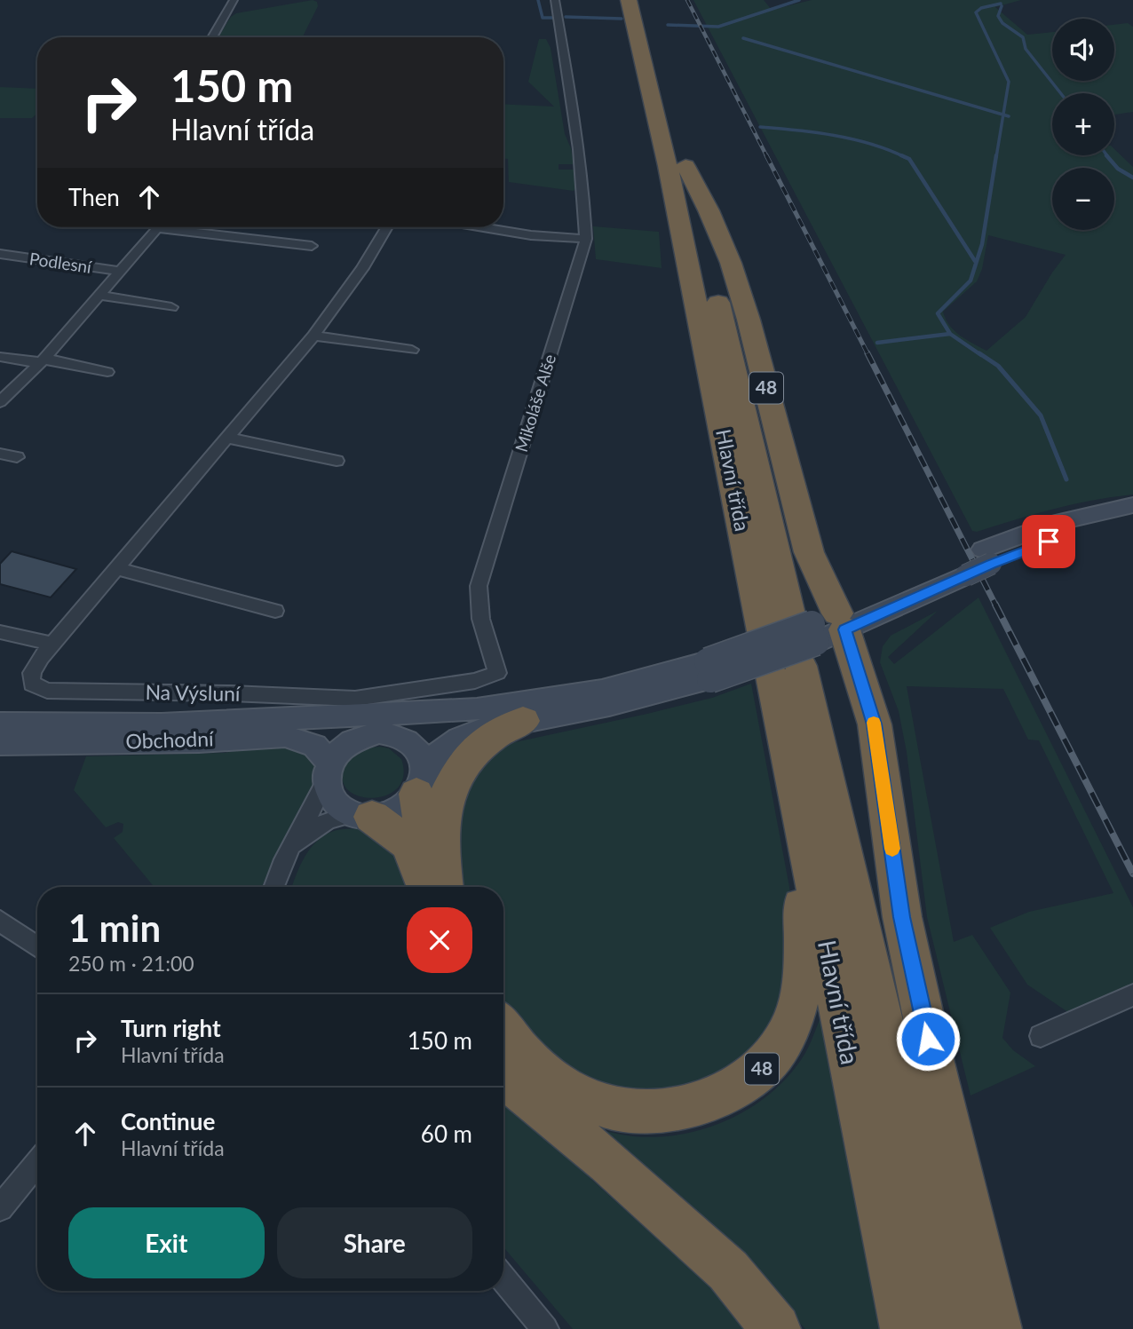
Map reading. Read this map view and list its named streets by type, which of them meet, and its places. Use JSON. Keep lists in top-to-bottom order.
{
  "streets": {
    "highway": ["48", "Hlavní třída"],
    "main road": ["Obchodní"],
    "street": ["Podlesní", "Mikoláše Alše", "Na Výsluní"]
  },
  "crossings": [
    ["48", "Hlavní třída"],
    ["Mikoláše Alše", "Na Výsluní"]
  ],
  "page": {
    "map_buttons": ["+", "−"],
    "turn": ["150 m", "Hlavní třída"],
    "then": "Then",
    "heading": ["1 min", "250 m · 21:00"],
    "list": [
      {
        "name": "Turn right",
        "note": "Hlavní třída",
        "value": "150 m"
      },
      {
        "name": "Continue",
        "note": "Hlavní třída",
        "value": "60 m"
      }
    ],
    "buttons": ["Exit", "Share"]
  }
}
